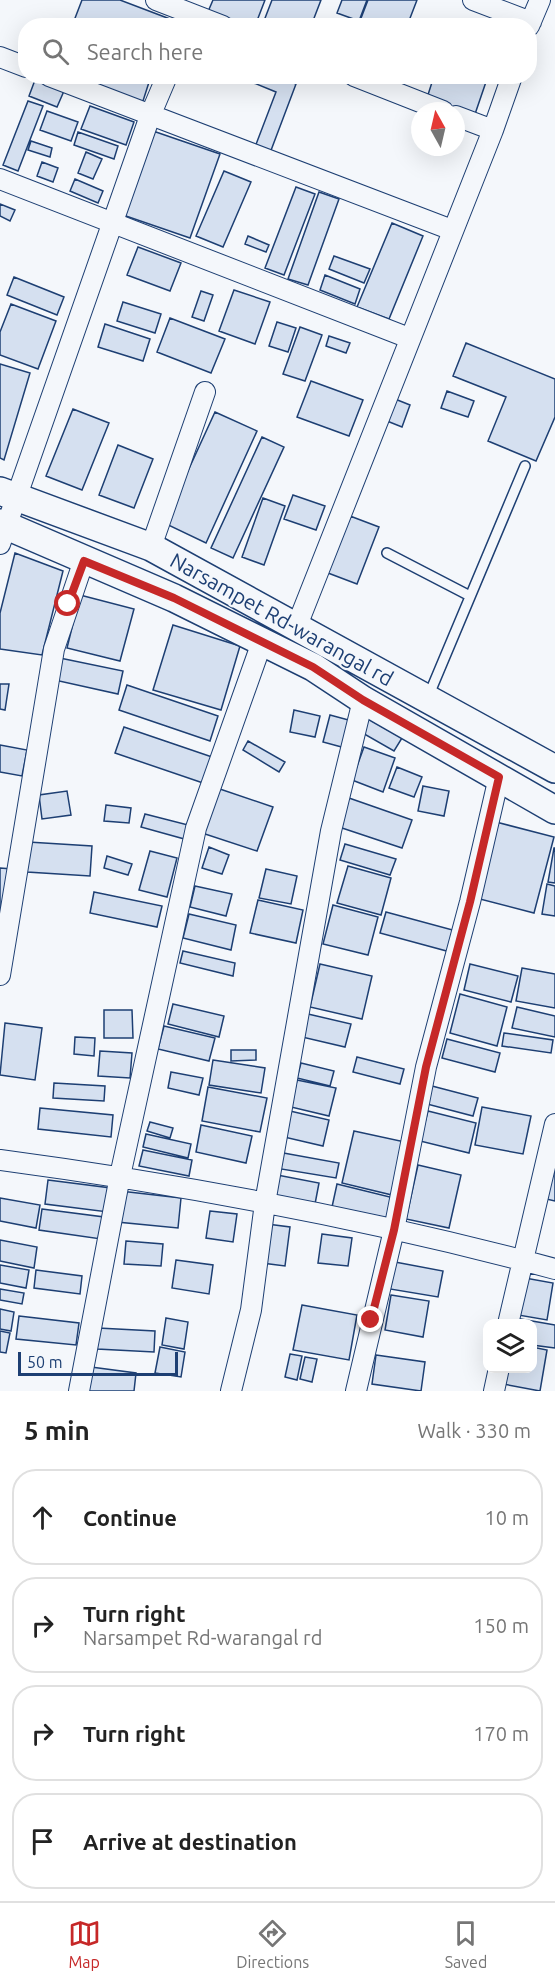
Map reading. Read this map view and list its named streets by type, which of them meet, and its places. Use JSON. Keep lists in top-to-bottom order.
{
  "streets": {
    "main road": ["Narsampet Rd-warangal rd"]
  },
  "scale_bar": "50 m",
  "north": "top",
  "page": {
    "search": "Search here",
    "scale": "50 m",
    "heading": ["5 min", "Walk · 330 m"],
    "list": [
      ["Continue", "10 m"],
      ["Turn right", "Narsampet Rd-warangal rd", "150 m"],
      ["Turn right", "170 m"],
      "Arrive at destination"
    ],
    "nav": ["Map", "Directions", "Saved"]
  }
}
